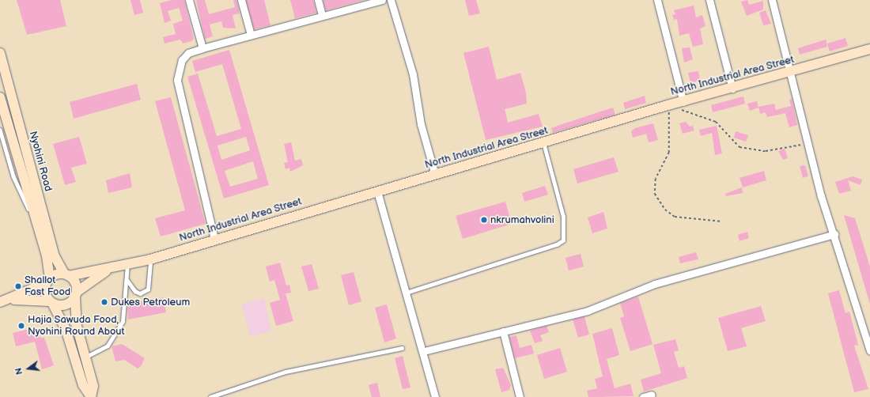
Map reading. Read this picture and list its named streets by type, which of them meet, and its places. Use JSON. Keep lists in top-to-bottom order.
{
  "streets": {
    "main road": ["North Industrial Area Street", "Nyohini Road"]
  },
  "crossings": [
    ["North Industrial Area Street", "Nyohini Road"]
  ],
  "places": [
    "nkrumahvolini",
    "Shallot Fast Food",
    "Dukes Petroleum",
    "Hajia Sawuda Food, Nyohini Round About"
  ],
  "north": "left"
}
